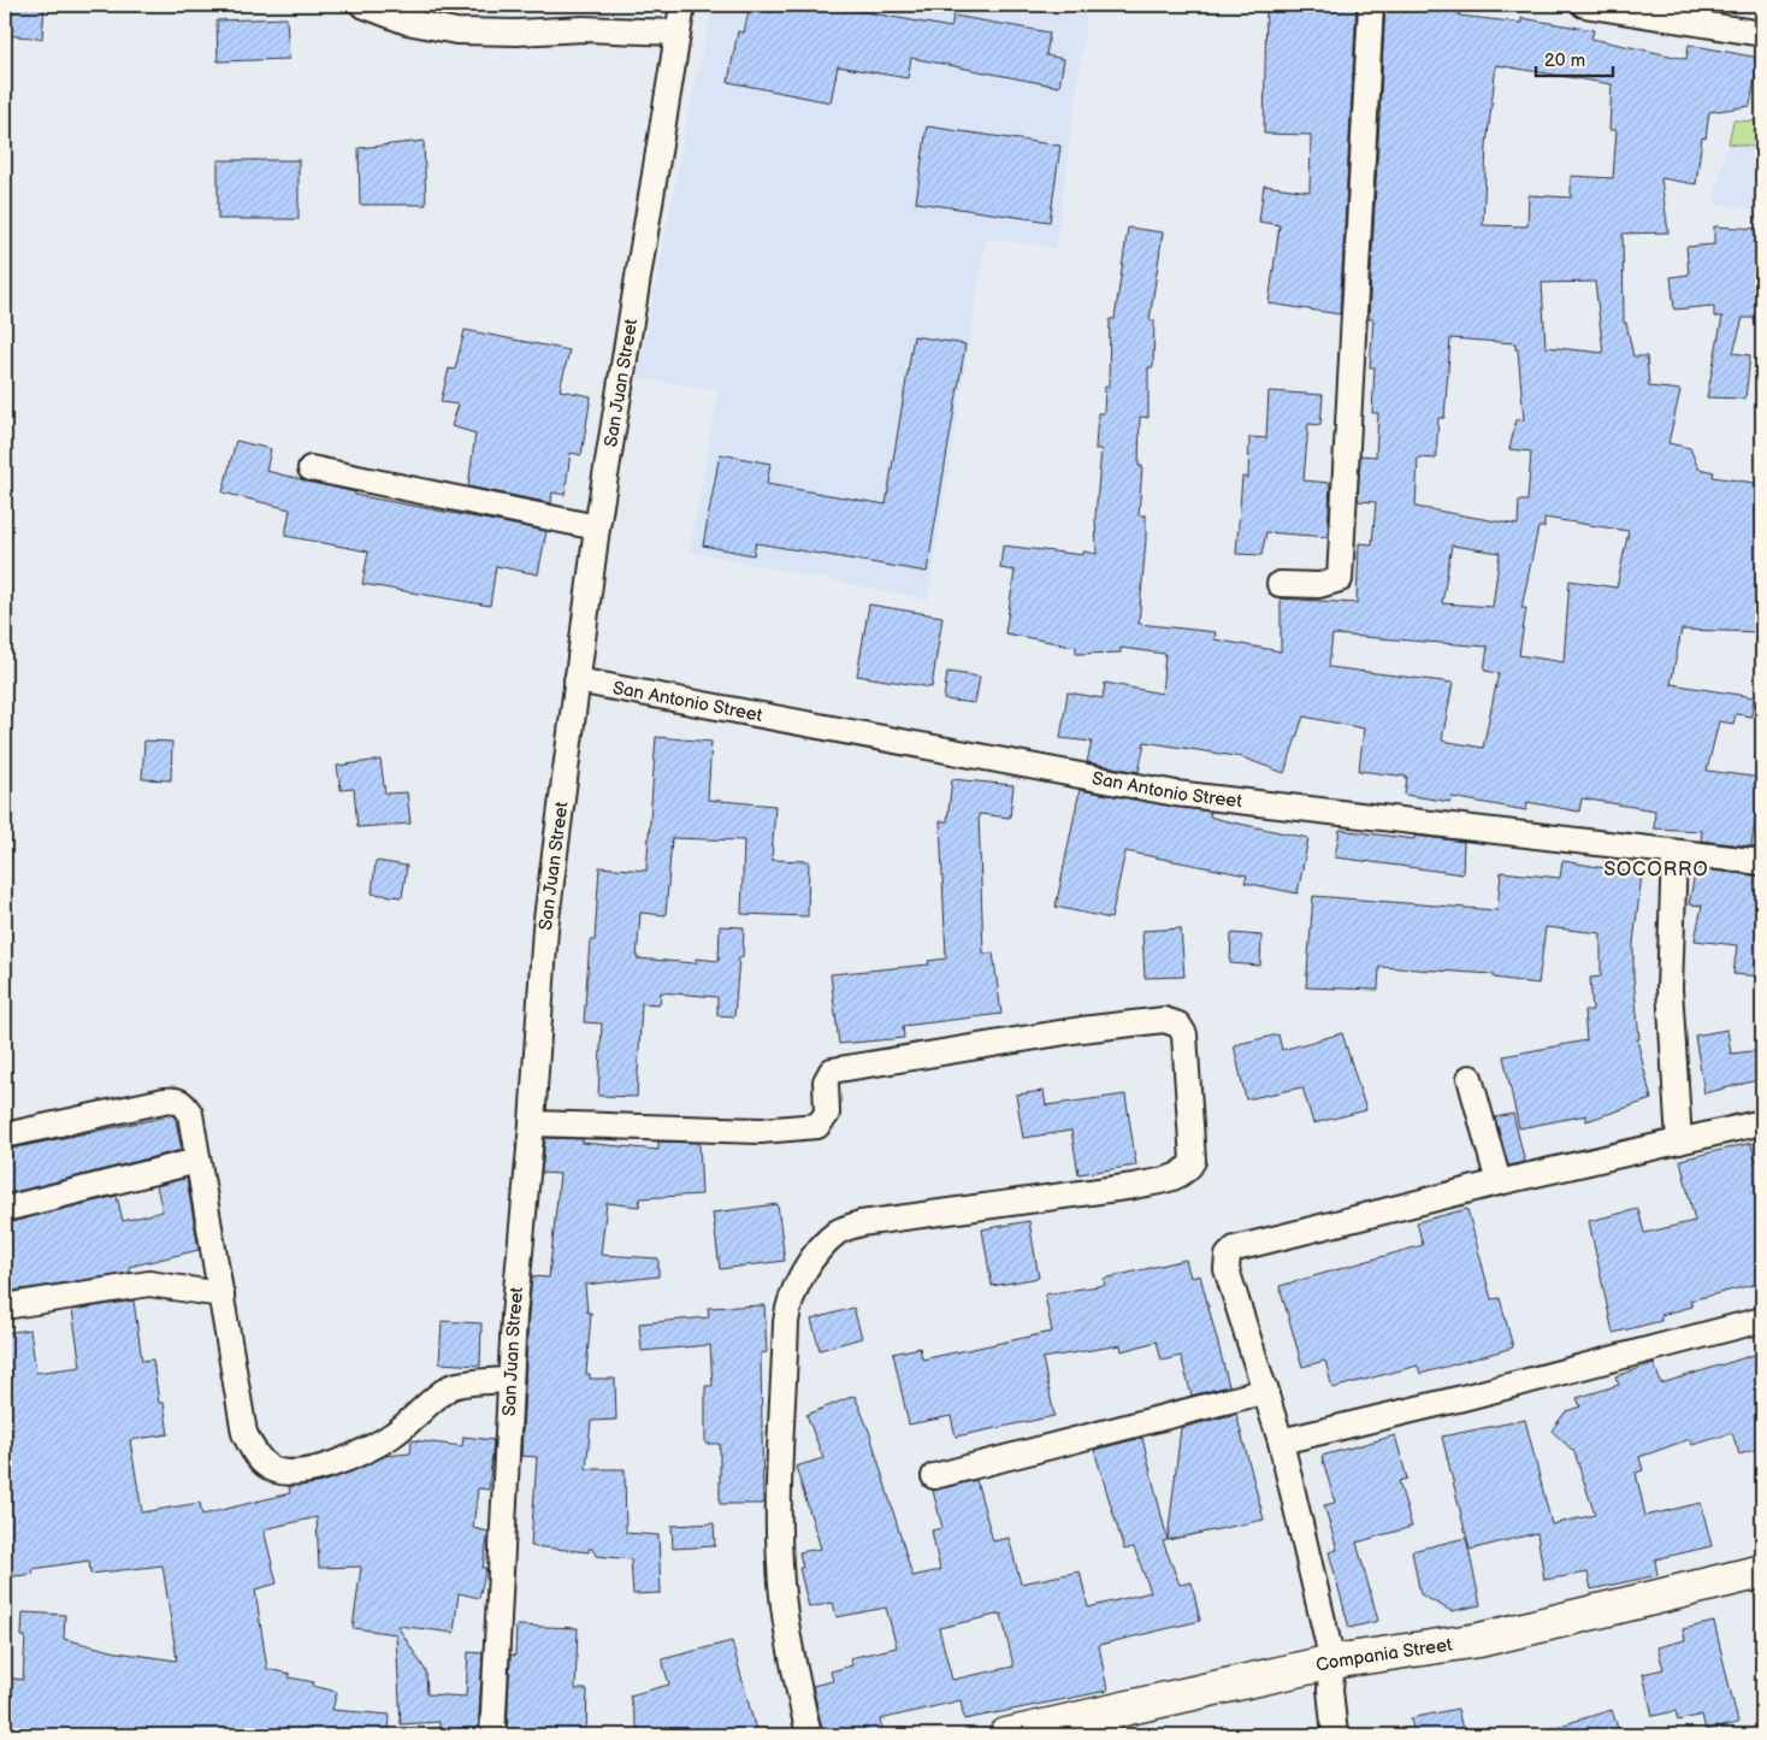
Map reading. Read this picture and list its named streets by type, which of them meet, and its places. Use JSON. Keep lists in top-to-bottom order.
{
  "streets": {
    "street": ["San Juan Street", "San Antonio Street", "Compania Street"]
  },
  "crossings": [
    ["San Juan Street", "San Antonio Street"]
  ],
  "districts": ["SOCORRO"],
  "scale_bar": "20 m"
}
